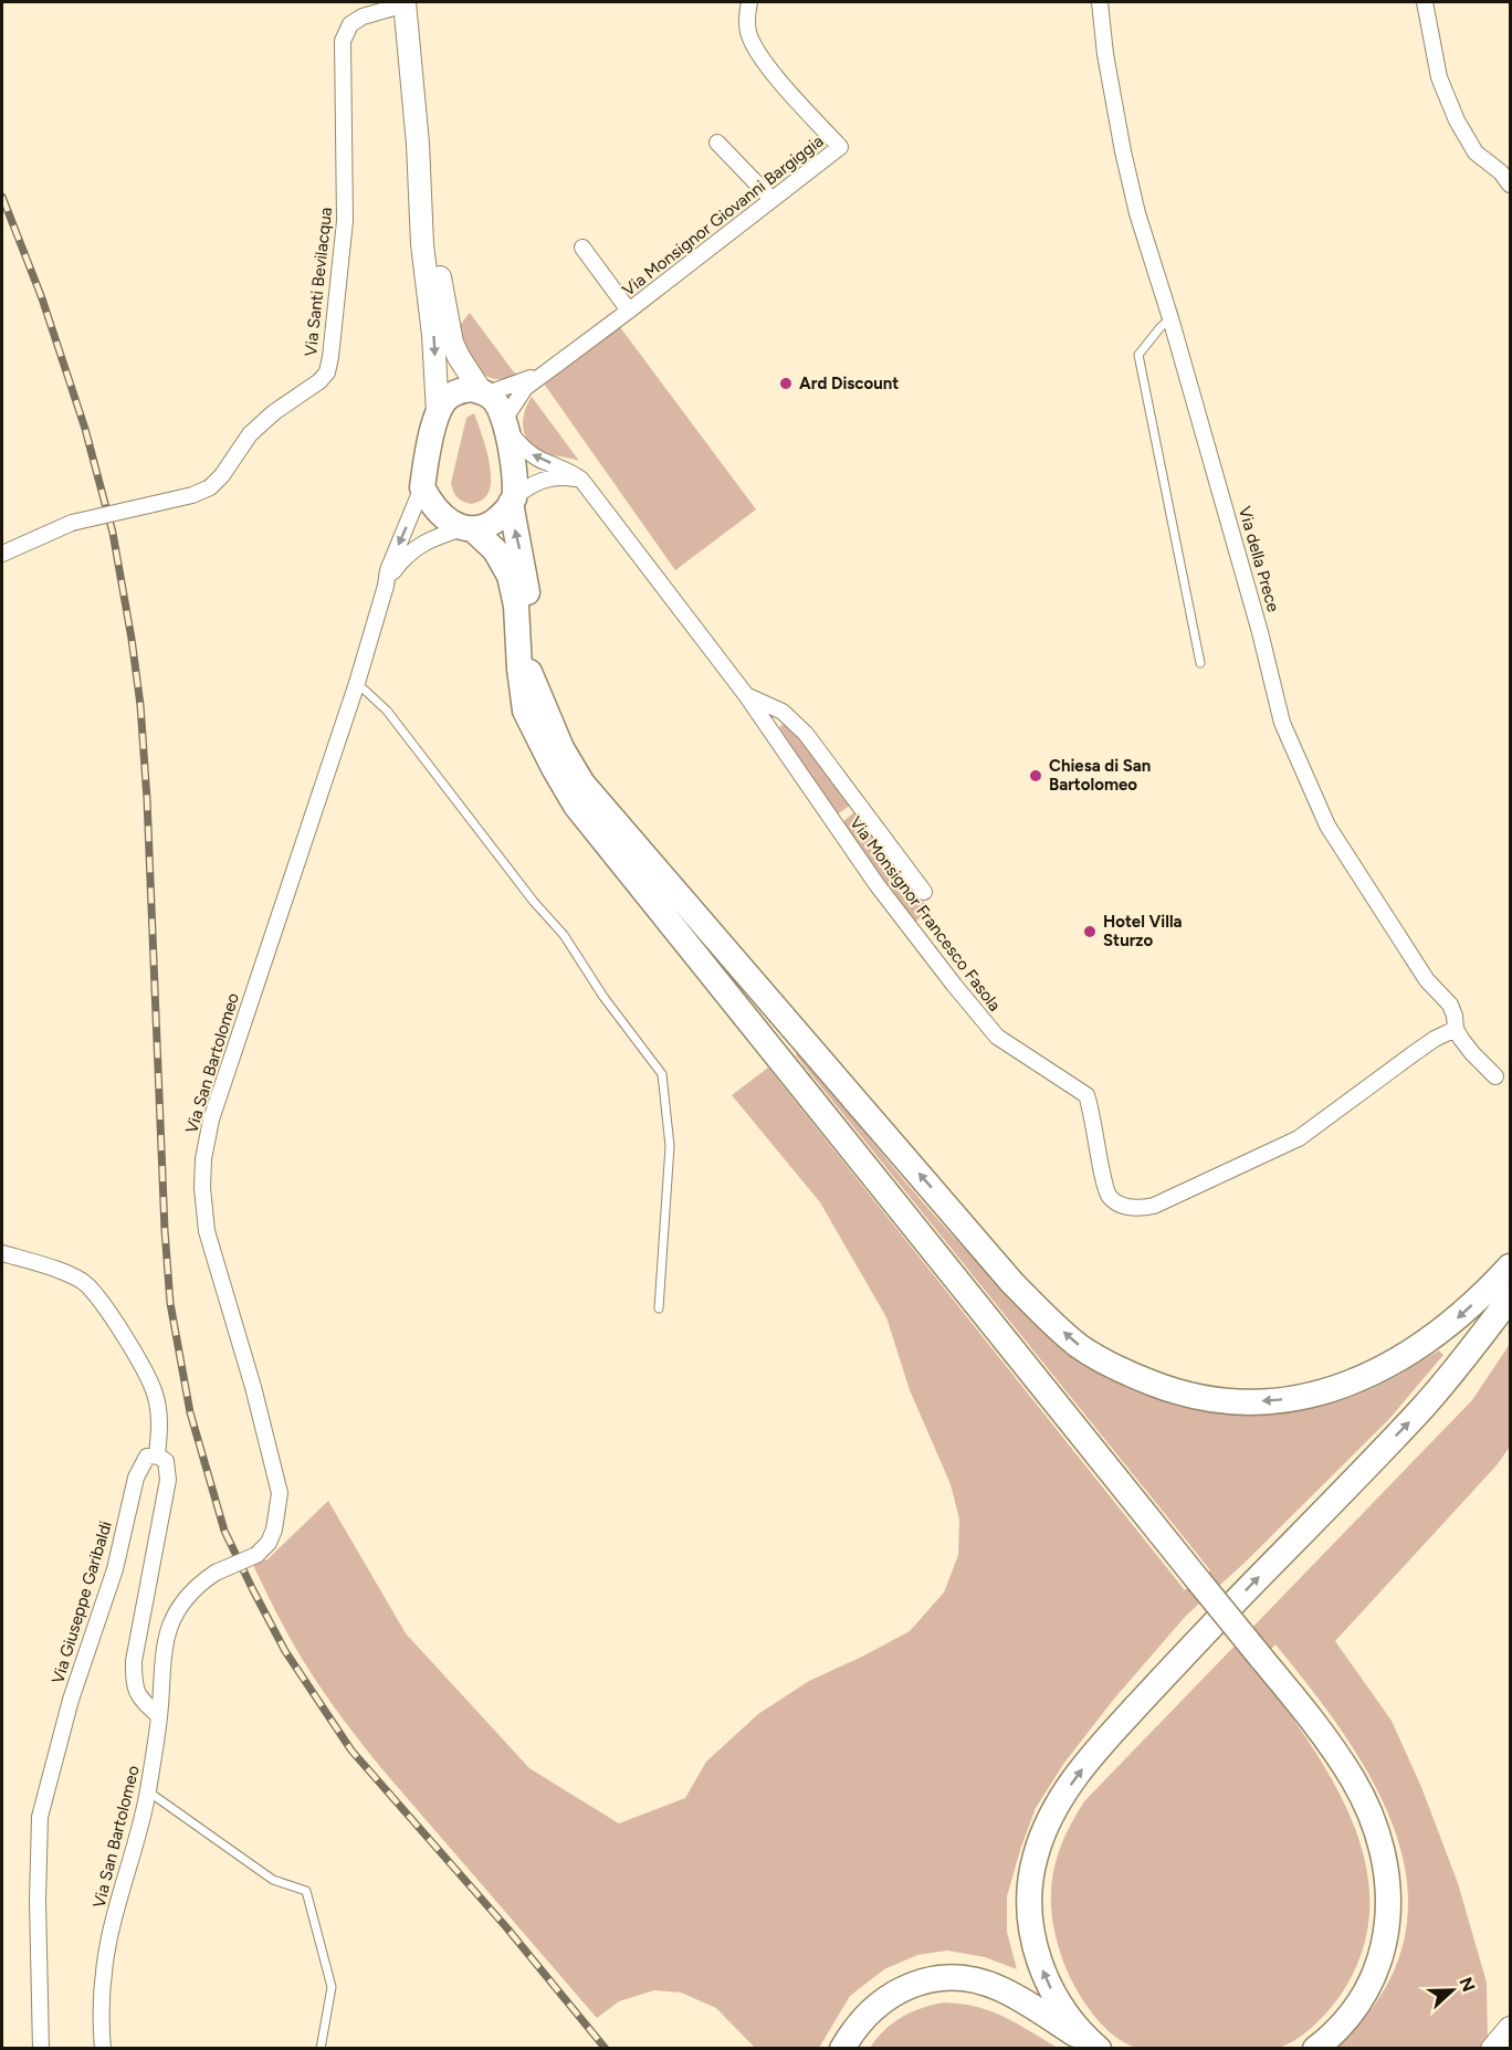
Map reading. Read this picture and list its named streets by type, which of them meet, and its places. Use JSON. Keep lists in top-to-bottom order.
{
  "streets": {
    "street": [
      "Via Monsignor Giovanni Bargiggia",
      "Via Santi Bevilacqua",
      "Via della Prece",
      "Via Monsignor Francesco Fasola",
      "Via San Bartolomeo",
      "Via Giuseppe Garibaldi"
    ]
  },
  "crossings": [
    ["Via della Prece", "Via Monsignor Francesco Fasola"]
  ],
  "places": ["Ard Discount", "Chiesa di San Bartolomeo", "Hotel Villa Sturzo"],
  "north": "right"
}
